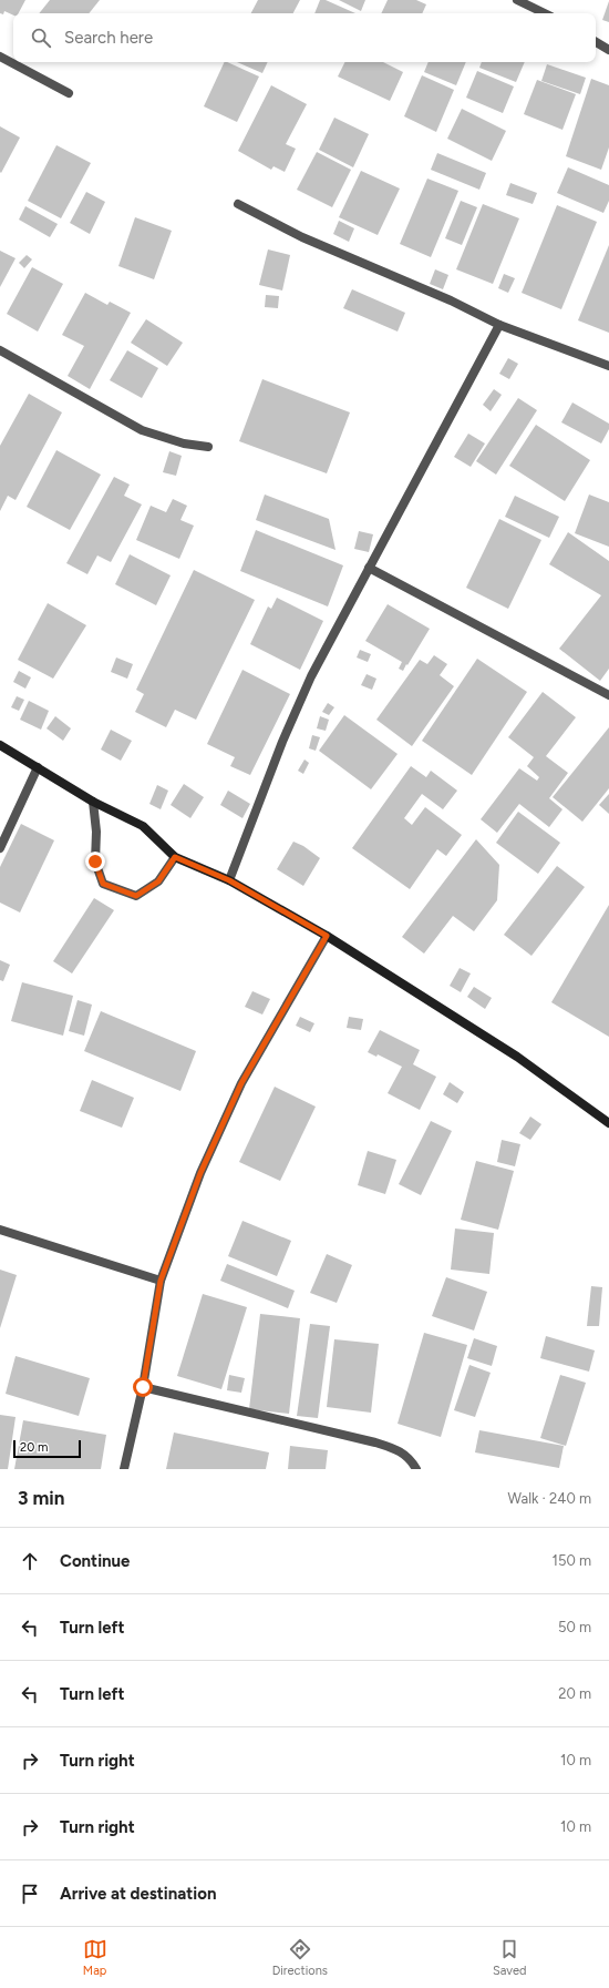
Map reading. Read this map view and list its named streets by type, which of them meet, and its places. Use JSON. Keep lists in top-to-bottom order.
{
  "scale_bar": "20 m",
  "page": {
    "search": "Search here",
    "scale": "20 m",
    "heading": ["3 min", "Walk · 240 m"],
    "list": [
      ["Continue", "150 m"],
      ["Turn left", "50 m"],
      ["Turn left", "20 m"],
      ["Turn right", "10 m"],
      ["Turn right", "10 m"],
      "Arrive at destination"
    ],
    "nav": ["Map", "Directions", "Saved"]
  }
}
